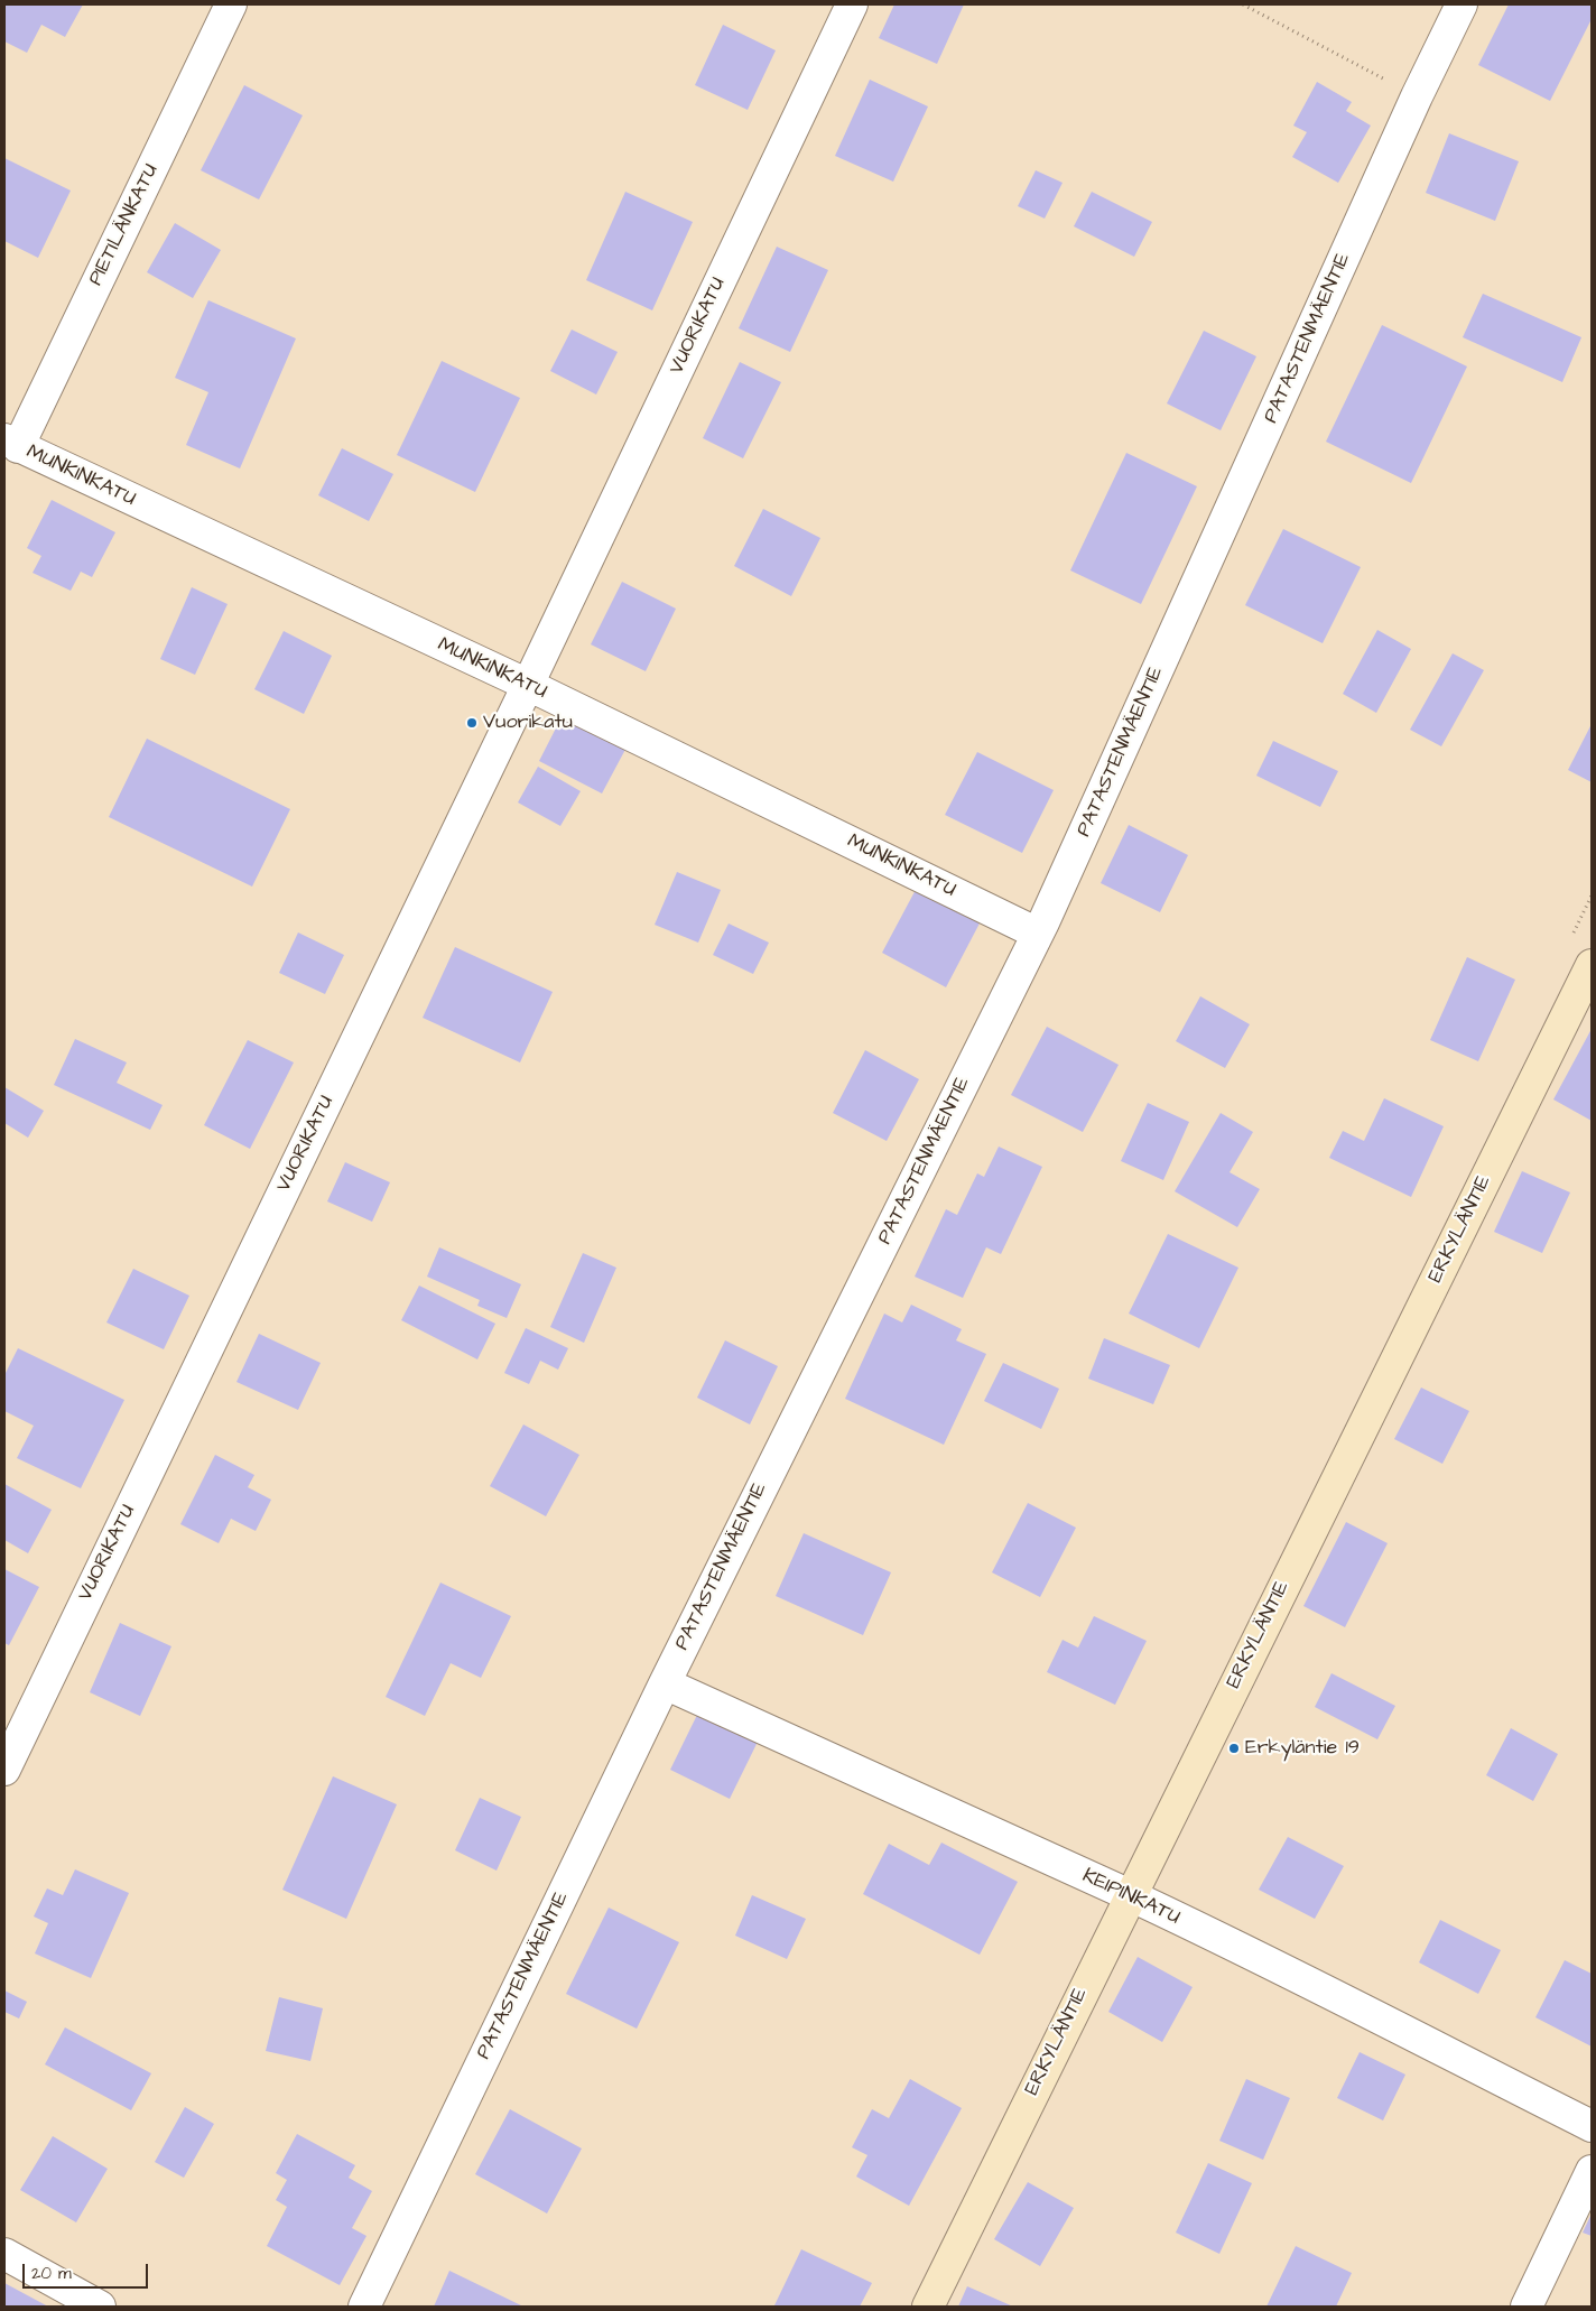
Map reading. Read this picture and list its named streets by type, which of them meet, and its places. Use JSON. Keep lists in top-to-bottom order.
{
  "streets": {
    "street": [
      "PIETILÄNKATU",
      "VUORIKATU",
      "PATASTENMÄENTIE",
      "MUNKINKATU",
      "ERKYLÄNTIE",
      "KEIPINKATU"
    ]
  },
  "crossings": [
    ["PIETILÄNKATU", "MUNKINKATU"],
    ["VUORIKATU", "MUNKINKATU"],
    ["PATASTENMÄENTIE", "MUNKINKATU"],
    ["PATASTENMÄENTIE", "KEIPINKATU"],
    ["ERKYLÄNTIE", "KEIPINKATU"]
  ],
  "places": ["Vuorikatu", "Erkyläntie 19"],
  "scale_bar": "20 m"
}
